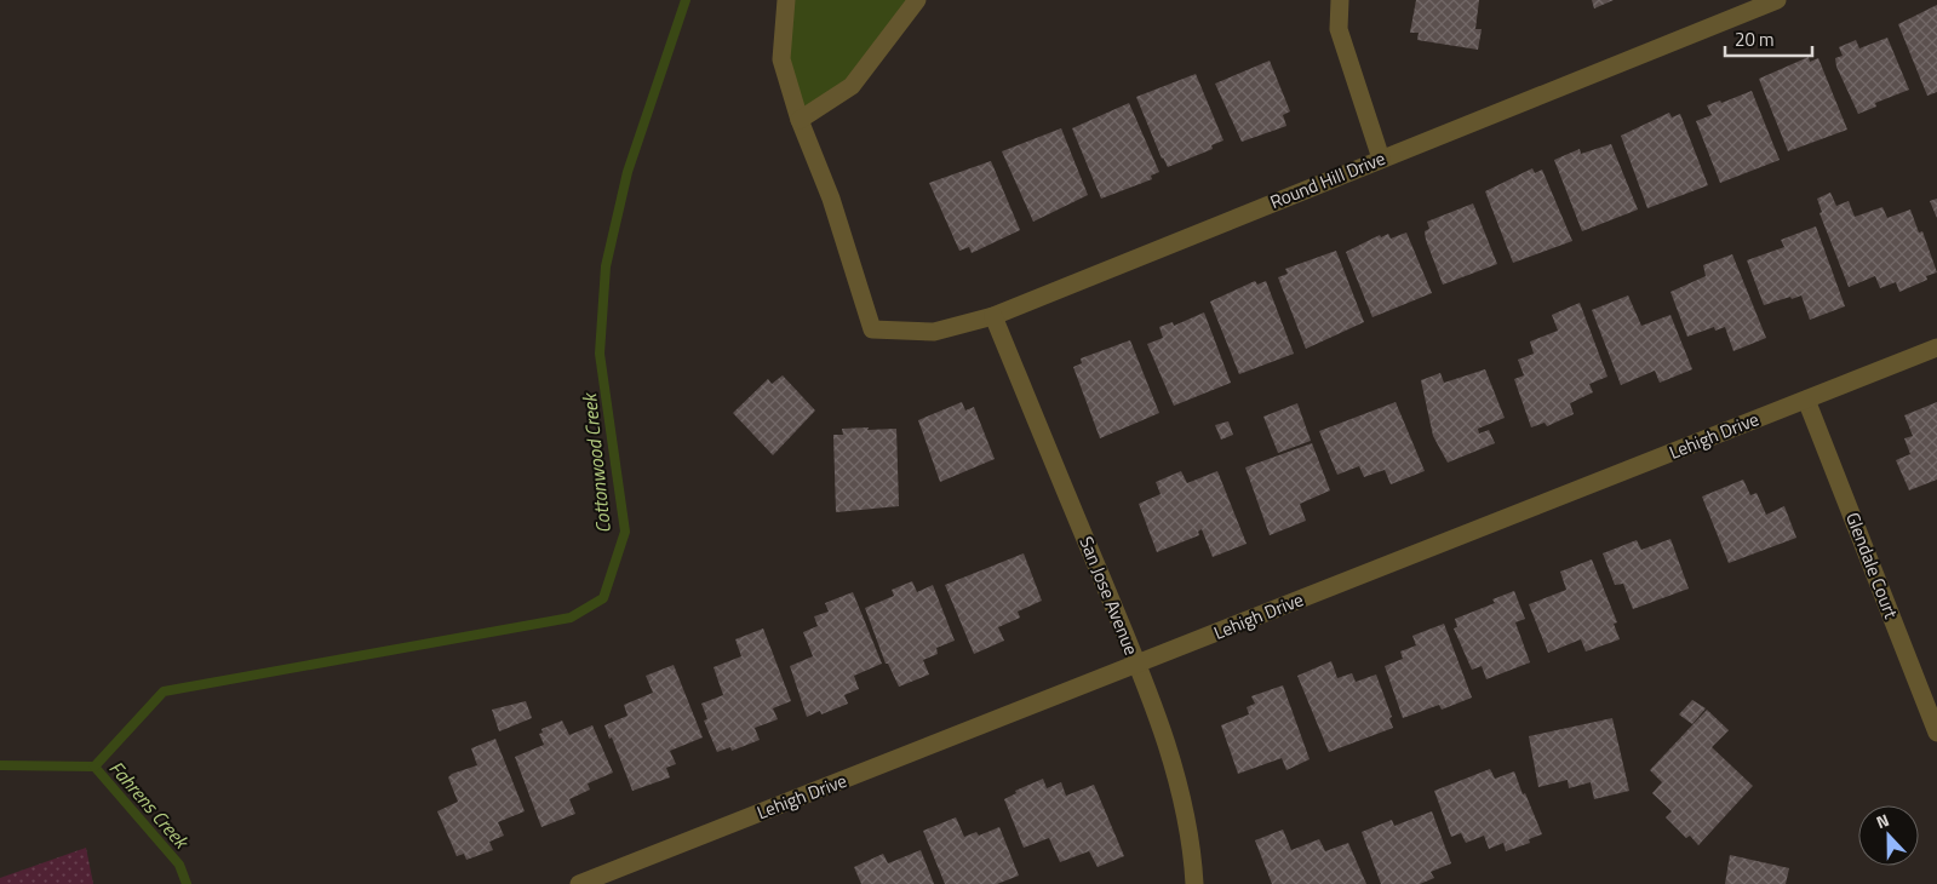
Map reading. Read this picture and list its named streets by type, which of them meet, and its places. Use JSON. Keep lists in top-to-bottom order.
{
  "streets": {
    "street": [
      "Round Hill Drive",
      "Lehigh Drive",
      "Glendale Court",
      "San Jose Avenue"
    ]
  },
  "crossings": [
    ["Round Hill Drive", "San Jose Avenue"],
    ["Lehigh Drive", "Glendale Court"],
    ["Lehigh Drive", "San Jose Avenue"]
  ],
  "water": ["Cottonwood Creek", "Fahrens Creek"],
  "scale_bar": "20 m",
  "north": "top"
}
